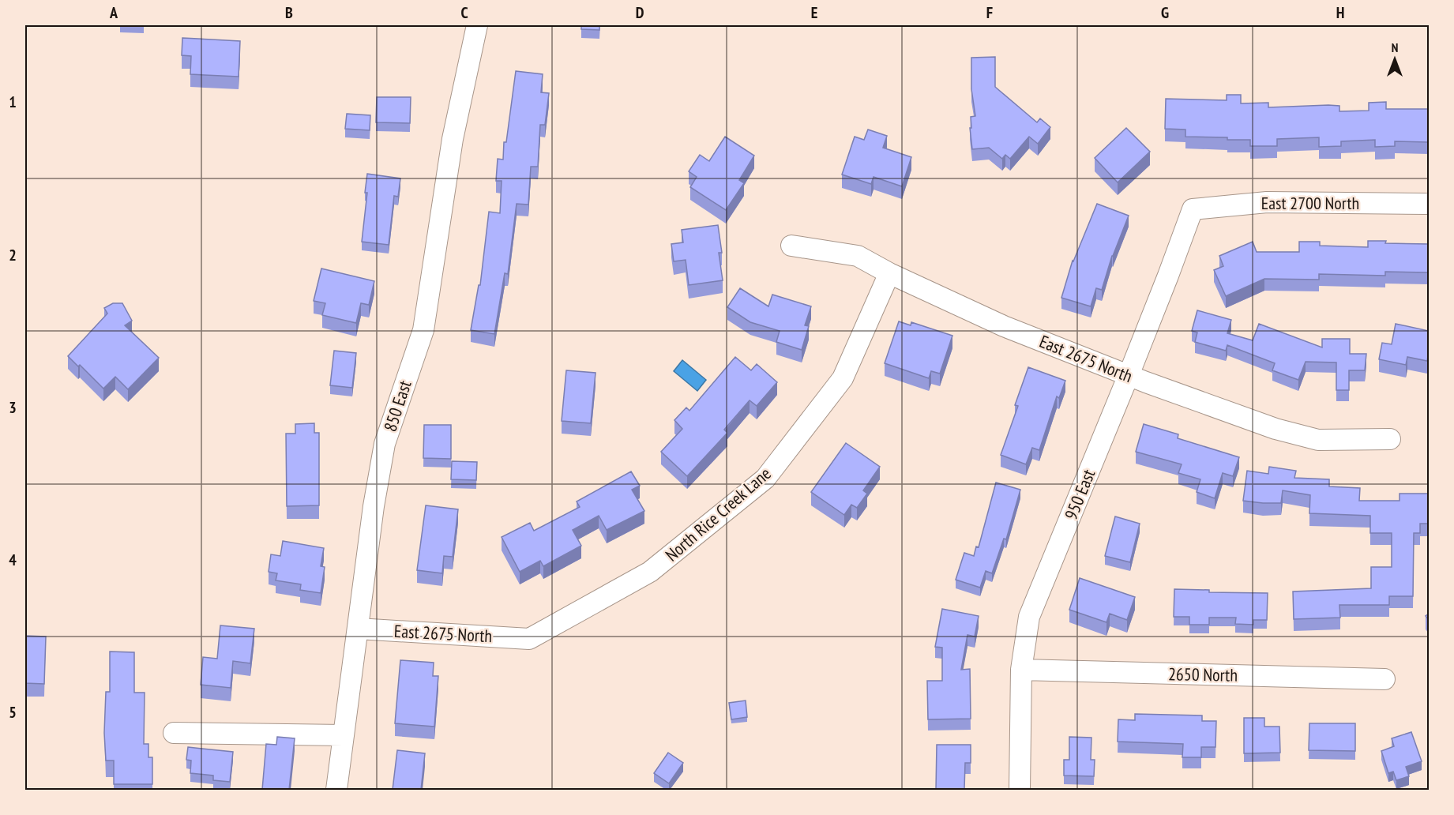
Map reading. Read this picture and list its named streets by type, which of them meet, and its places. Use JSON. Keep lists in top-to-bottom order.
{
  "streets": {
    "street": [
      "East 2700 North",
      "East 2675 North",
      "850 East",
      "950 East",
      "North Rice Creek Lane",
      "2650 North"
    ]
  },
  "crossings": [
    ["East 2700 North", "950 East"],
    ["East 2675 North", "850 East"],
    ["East 2675 North", "950 East"],
    ["East 2675 North", "North Rice Creek Lane"],
    ["950 East", "2650 North"]
  ],
  "north": "top",
  "grid": {
    "columns": [
      "A",
      "B",
      "C",
      "D",
      "E",
      "F",
      "G",
      "H"
    ],
    "rows": [
      "1",
      "2",
      "3",
      "4",
      "5"
    ]
  }
}
